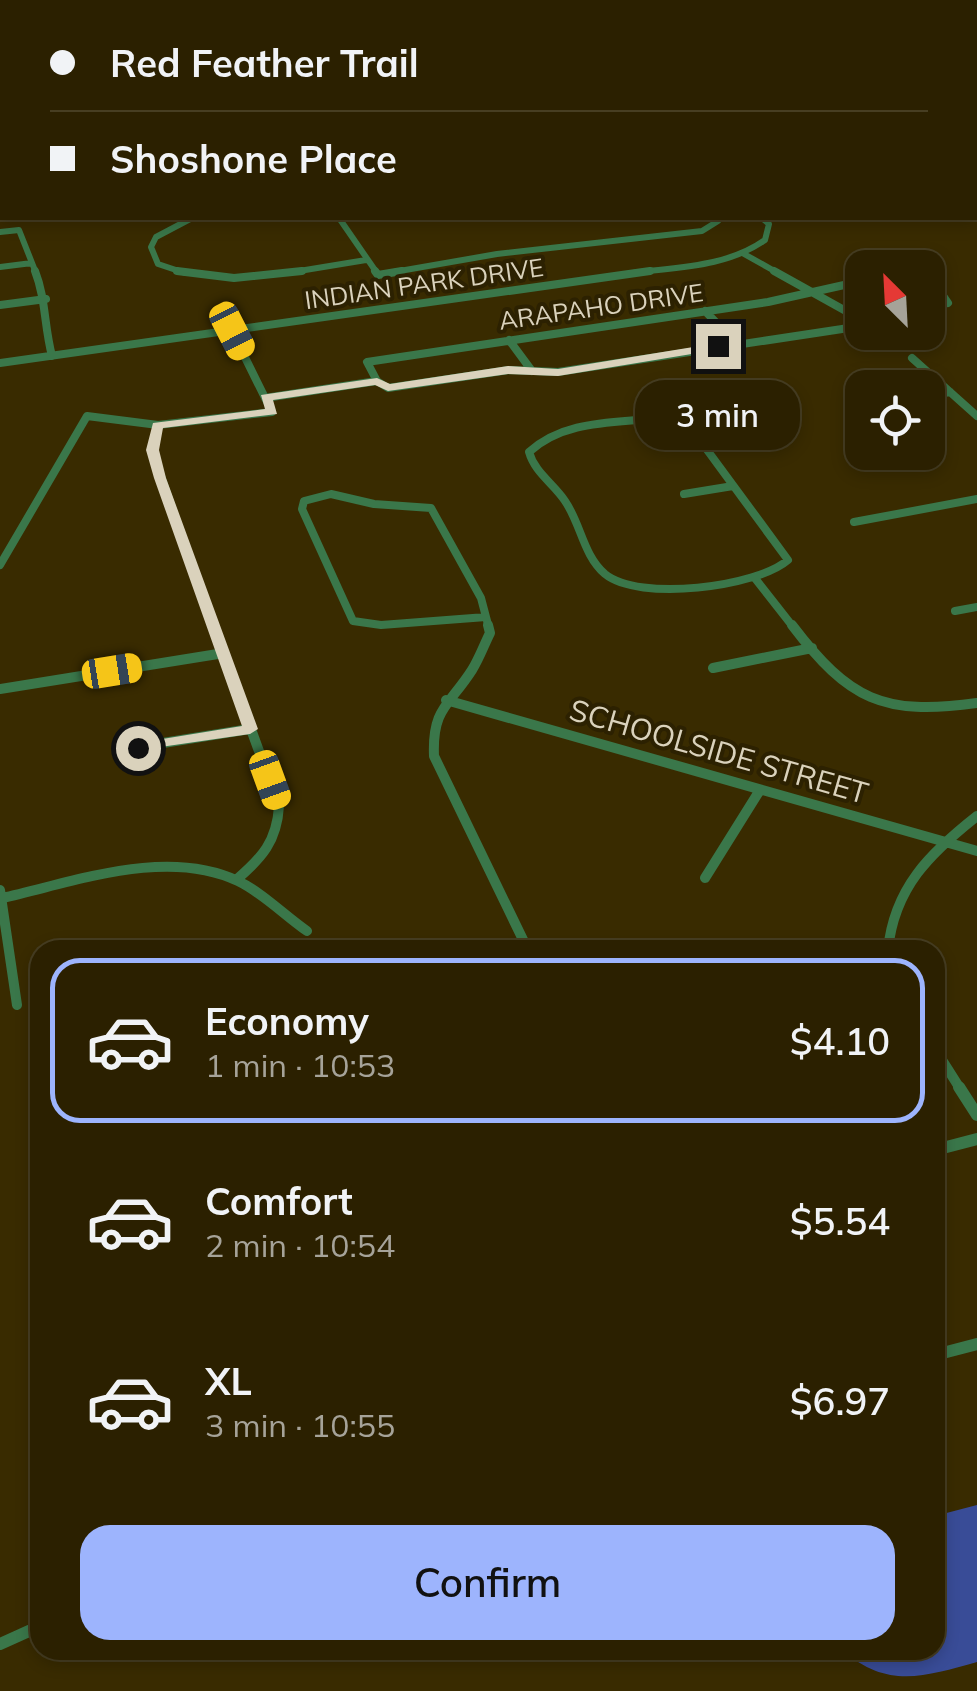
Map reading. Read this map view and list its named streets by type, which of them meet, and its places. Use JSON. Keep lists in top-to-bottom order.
{
  "streets": {
    "street": ["INDIAN PARK DRIVE", "ARAPAHO DRIVE", "SCHOOLSIDE STREET"]
  },
  "north": "top left",
  "page": {
    "banner": ["Red Feather Trail", "Shoshone Place"],
    "bubble": "3 min",
    "list": [
      {
        "name": "Economy",
        "note": "1 min · 10:53",
        "value": "$4.10"
      },
      {
        "name": "Comfort",
        "note": "2 min · 10:54",
        "value": "$5.54"
      },
      {
        "name": "XL",
        "note": "3 min · 10:55",
        "value": "$6.97"
      }
    ],
    "buttons": "Confirm"
  }
}
